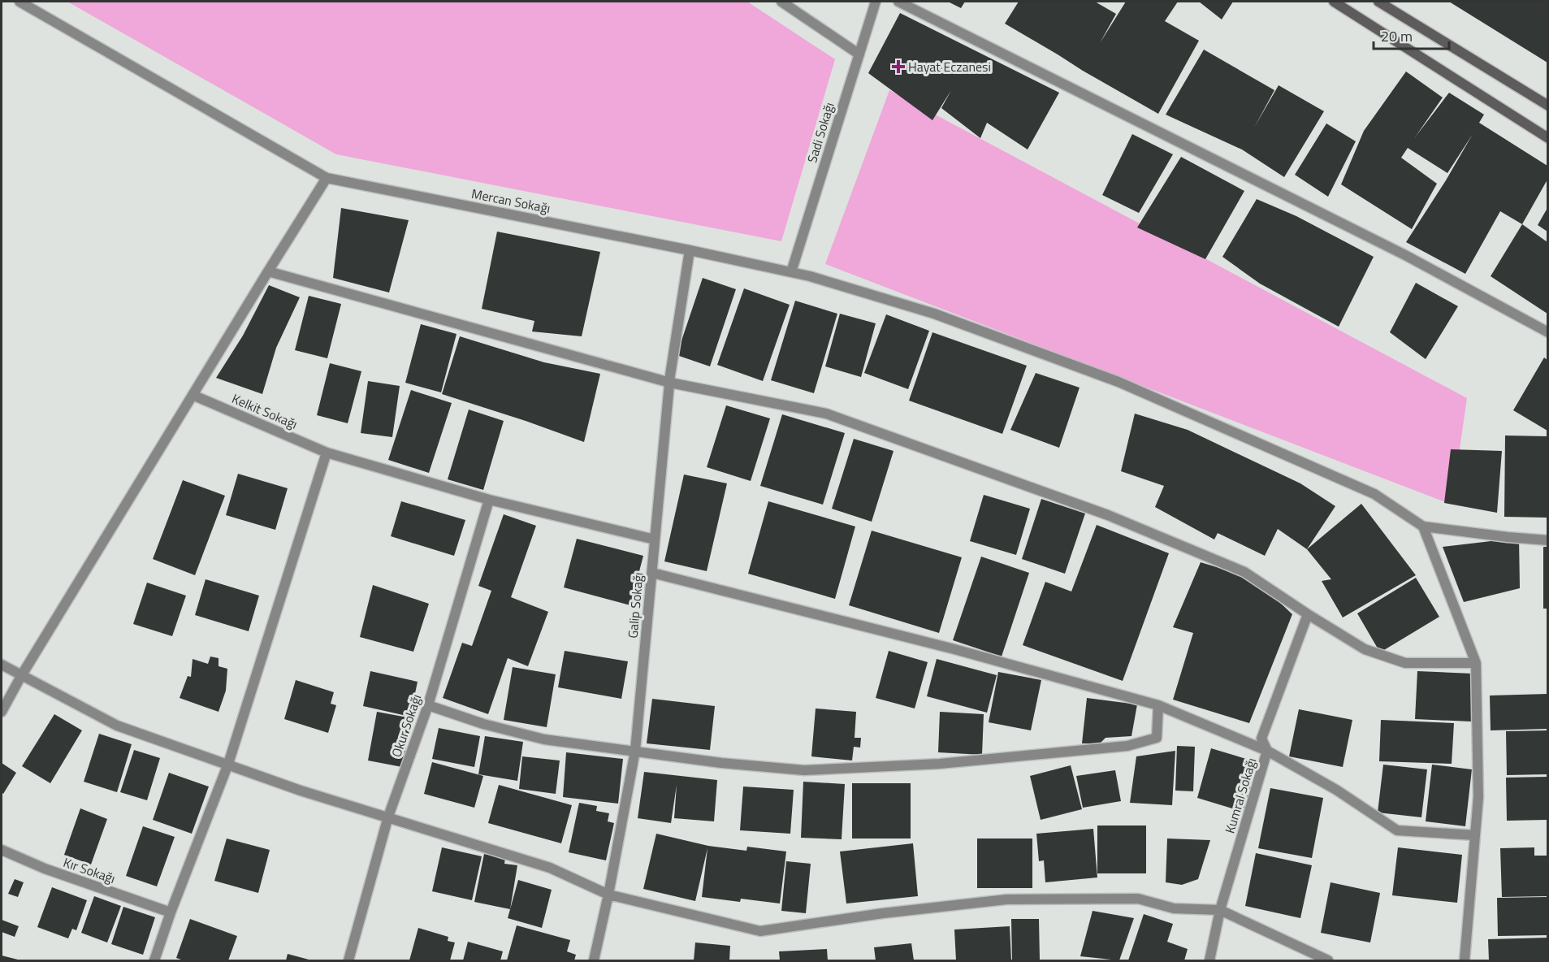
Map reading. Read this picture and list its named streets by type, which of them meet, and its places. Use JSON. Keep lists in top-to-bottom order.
{
  "streets": {
    "street": [
      "Sadi Sokağı",
      "Mercan Sokağı",
      "Kelkit Sokağı",
      "Galip Sokağı",
      "Okur Sokağı",
      "Kumral Sokağı",
      "Kır Sokağı"
    ]
  },
  "crossings": [
    ["Sadi Sokağı", "Mercan Sokağı"],
    ["Mercan Sokağı", "Galip Sokağı"],
    ["Kelkit Sokağı", "Galip Sokağı"],
    ["Kelkit Sokağı", "Okur Sokağı"]
  ],
  "places": {
    "health": ["Hayat Eczanesi"]
  },
  "scale_bar": "20 m"
}
